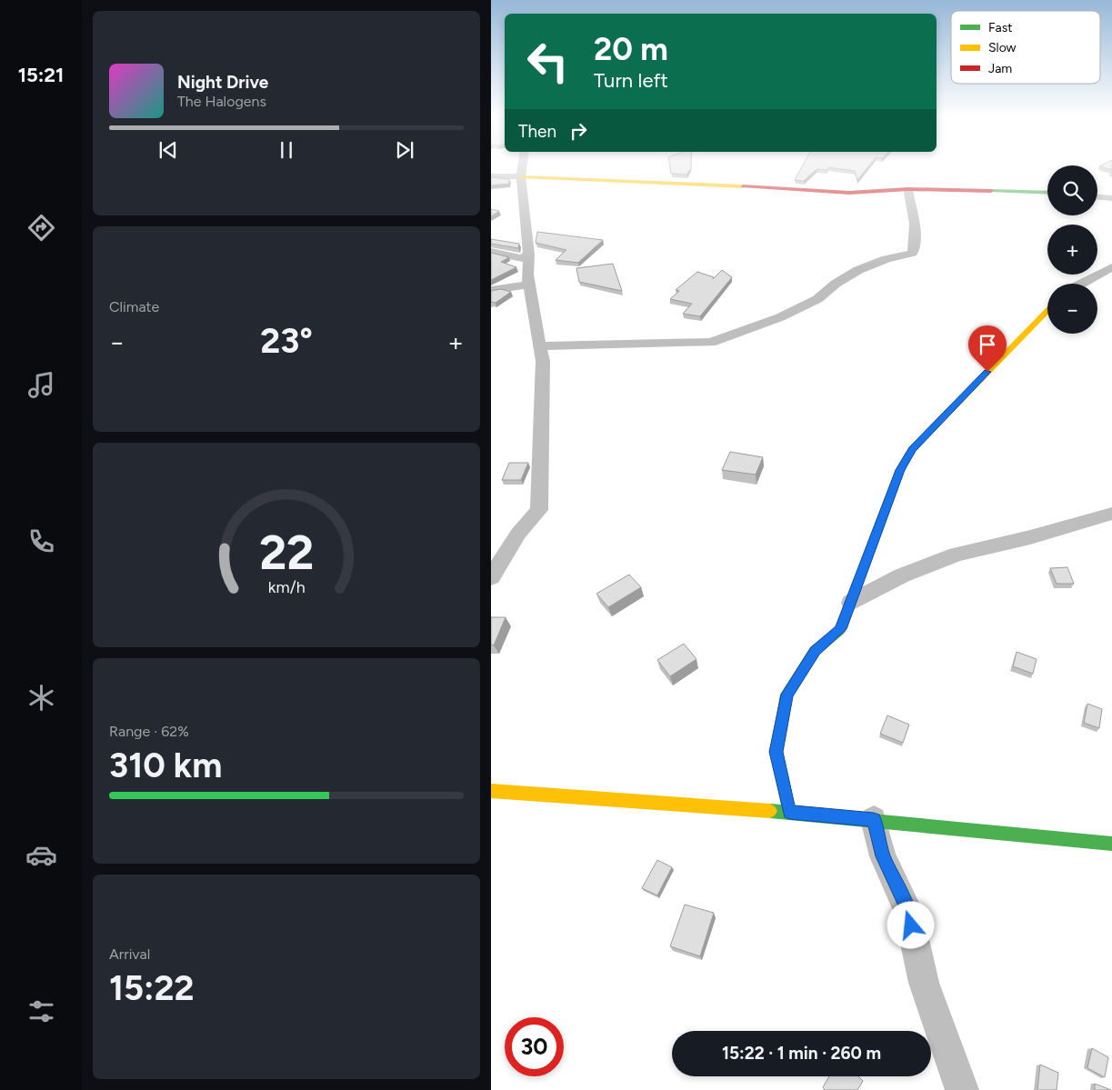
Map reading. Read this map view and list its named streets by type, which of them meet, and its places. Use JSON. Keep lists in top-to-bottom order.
{
  "legend": ["Fast", "Slow", "Jam"],
  "page": {
    "tabs": "15:21",
    "turn": ["20 m", "Turn left"],
    "song": ["Night Drive", "The Halogens"],
    "then": "Then",
    "map_buttons": ["+", "−"],
    "tile": [
      "Climate",
      ["Range · 62%", "310 km"],
      ["Arrival", "15:22"]
    ],
    "heat": ["−", "23°", "+"],
    "limit": "30",
    "trip": "15:22 · 1 min · 260 m",
    "gauge": ["22", "km/h"]
  }
}
